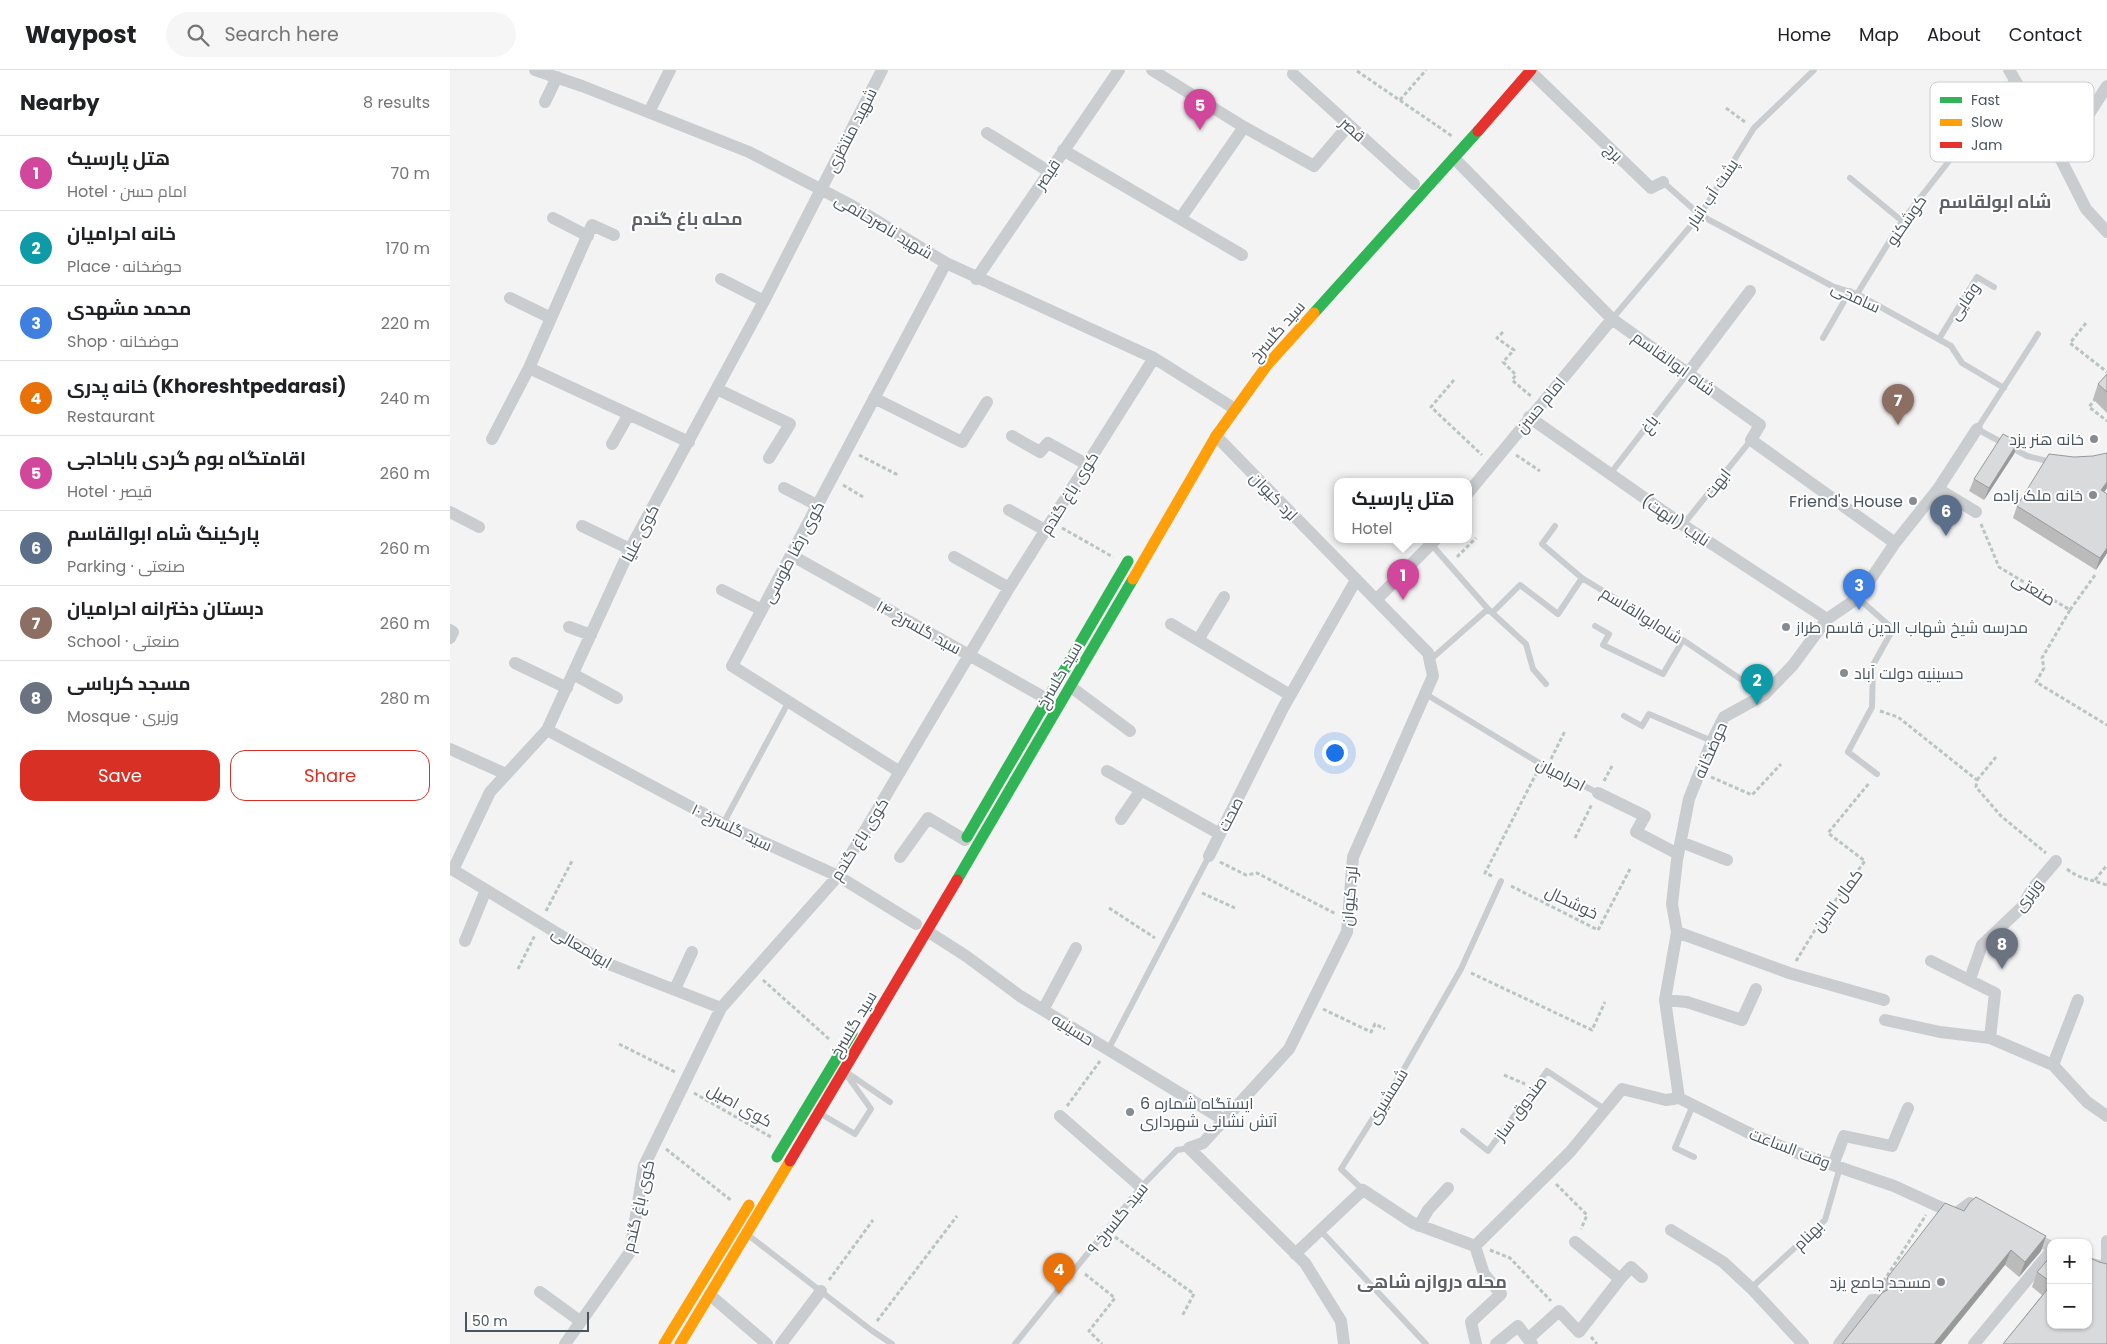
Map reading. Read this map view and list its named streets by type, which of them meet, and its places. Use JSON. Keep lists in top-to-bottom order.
{
  "streets": {
    "main road": ["سید گلسرخ"],
    "street": [
      "قصر",
      "شهید منتظری",
      "برج",
      "قیصر",
      "شهید ناصرحاتمی",
      "شاه ابوالقاسم",
      "امام حسن",
      "کوی باغ گندم",
      "لرد کیوان",
      "نایب (ابهت)",
      "کوی علیا",
      "کوی رضا طوسی",
      "سید گلسرخ ۱۴",
      "حوضخانه",
      "احرامیان",
      "صحت",
      "سید گلسرخ ۱۰",
      "وزیری",
      "ابولمعالی",
      "حسینیه",
      "شمشیری",
      "وقت الساعت"
    ],
    "lane": [
      "پشت آب انبار",
      "کوشکنو",
      "سامحی",
      "وفایی",
      "باغ",
      "ابهت",
      "شاه‌ابوالقاسم",
      "صندوق ساز",
      "سید گلسرخ ۹",
      "بهنام"
    ],
    "path": [
      "صنعتی",
      "کمال الدین",
      "خوشحال",
      "کوی اصیل"
    ]
  },
  "crossings": [
    ["شهید منتظری", "شهید ناصرحاتمی"],
    ["شهید منتظری", "کوی علیا"],
    ["برج", "پشت آب انبار"],
    ["برج", "سامحی"],
    ["برج", "سید گلسرخ"],
    ["قیصر", "شهید ناصرحاتمی"],
    ["پشت آب انبار", "سامحی"],
    ["پشت آب انبار", "شاه ابوالقاسم"],
    ["پشت آب انبار", "امام حسن"],
    ["کوشکنو", "سامحی"],
    ["شهید ناصرحاتمی", "سید گلسرخ"],
    ["شهید ناصرحاتمی", "کوی باغ گندم"],
    ["شهید ناصرحاتمی", "کوی علیا"],
    ["شهید ناصرحاتمی", "کوی رضا طوسی"],
    ["سامحی", "وفایی"],
    ["سید گلسرخ", "شاه ابوالقاسم"],
    ["سید گلسرخ", "لرد کیوان"],
    ["سید گلسرخ", "سید گلسرخ ۱۴"],
    ["سید گلسرخ", "سید گلسرخ ۱۰"],
    ["سید گلسرخ", "حسینیه"],
    ["سید گلسرخ", "کوی اصیل"],
    ["شاه ابوالقاسم", "امام حسن"],
    ["شاه ابوالقاسم", "باغ"],
    ["شاه ابوالقاسم", "ابهت"],
    ["امام حسن", "نایب (ابهت)"],
    ["باغ", "نایب (ابهت)"],
    ["ابهت", "نایب (ابهت)"],
    ["کوی باغ گندم", "کوی رضا طوسی"],
    ["کوی باغ گندم", "سید گلسرخ ۱۴"],
    ["کوی باغ گندم", "سید گلسرخ ۱۰"],
    ["کوی باغ گندم", "ابولمعالی"],
    ["کوی باغ گندم", "کوی اصیل"],
    ["لرد کیوان", "احرامیان"],
    ["لرد کیوان", "صحت"],
    ["لرد کیوان", "حسینیه"],
    ["لرد کیوان", "سید گلسرخ ۹"],
    ["نایب (ابهت)", "حوضخانه"],
    ["کوی علیا", "سید گلسرخ ۱۰"],
    ["کوی علیا", "ابولمعالی"],
    ["کوی رضا طوسی", "سید گلسرخ ۱۴"],
    ["شاه‌ابوالقاسم", "حوضخانه"],
    ["حوضخانه", "احرامیان"],
    ["صحت", "حسینیه"],
    ["سید گلسرخ ۱۰", "حسینیه"],
    ["خوشحال", "شمشیری"],
    ["وقت الساعت", "بهنام"]
  ],
  "districts": ["شاه ابولقاسم", "محله باغ گندم", "محله دروازه شاهی"],
  "places": [
    "خانه هنر یزد",
    "خانه ملک زاده",
    "Friend's House",
    "مدرسه شیخ شهاب الدین قاسم طراز",
    "حسینیه دولت آباد",
    "ایستگاه شماره 6 آتش نشانی شهرداری",
    "مسجد جامع یزد"
  ],
  "legend": ["Fast", "Slow", "Jam"],
  "scale_bar": "50 m",
  "page": {
    "header": "Waypost",
    "search": "Search here",
    "nav": [
      "Home",
      "Map",
      "About",
      "Contact"
    ],
    "heading": ["Nearby", "8 results"],
    "pins": [
      "5",
      "7",
      "6",
      "1",
      "3",
      "2",
      "8",
      "4"
    ],
    "list": [
      {
        "mark": "1",
        "name": "هتل پارسیک",
        "note": "Hotel · امام حسن",
        "value": "70 m"
      },
      {
        "mark": "2",
        "name": "خانه احرامیان",
        "note": "Place · حوضخانه",
        "value": "170 m"
      },
      {
        "mark": "3",
        "name": "محمد مشهدی",
        "note": "Shop · حوضخانه",
        "value": "220 m"
      },
      {
        "mark": "4",
        "name": "خانه پدری (Khoreshtpedarasi)",
        "note": "Restaurant",
        "value": "240 m"
      },
      {
        "mark": "5",
        "name": "اقامتگاه بوم گردی باباحاجی",
        "note": "Hotel · قیصر",
        "value": "260 m"
      },
      {
        "mark": "6",
        "name": "پارکینگ شاه ابوالقاسم",
        "note": "Parking · صنعتی",
        "value": "260 m"
      },
      {
        "mark": "7",
        "name": "دبستان دخترانه احرامیان",
        "note": "School · صنعتی",
        "value": "260 m"
      },
      {
        "mark": "8",
        "name": "مسجد کرباسی",
        "note": "Mosque · وزیری",
        "value": "280 m"
      }
    ],
    "popup": ["هتل پارسیک", "Hotel"],
    "buttons": ["Save", "Share"],
    "map_buttons": ["+", "−"],
    "scale": "50 m"
  }
}
